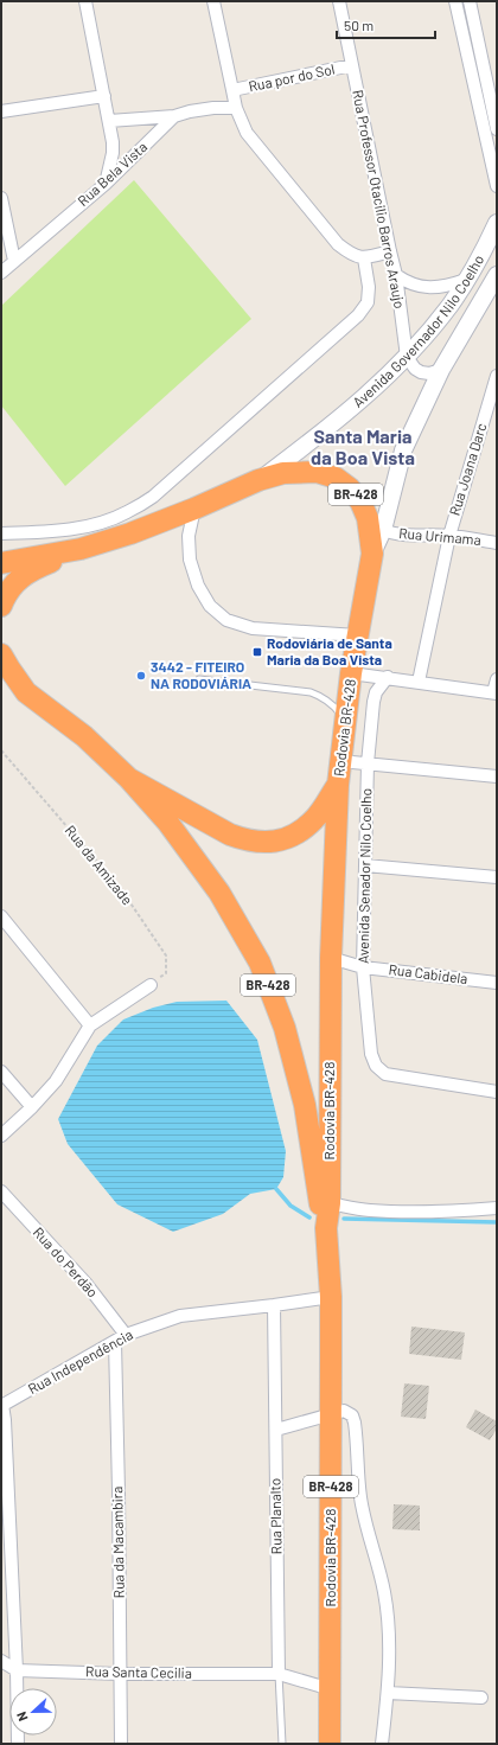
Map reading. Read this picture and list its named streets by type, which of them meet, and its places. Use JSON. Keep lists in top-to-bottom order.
{
  "streets": {
    "highway": ["BR-428", "Rodovia BR-428"],
    "main road": ["Avenida Governador Nilo Coelho"],
    "street": [
      "Rua por do Sol",
      "Rua Bela Vista",
      "Rua Professor Otacilio Barros Araujo",
      "Rua Joana Darc",
      "Rua Urimama",
      "Avenida Senador Nilo Coelho",
      "Rua Cabidela",
      "Rua do Perdão",
      "Rua Independência",
      "Rua Planalto",
      "Rua da Macambira",
      "Rua Santa Cecilia"
    ],
    "path": ["Rua da Amizade"]
  },
  "crossings": [
    ["Rua por do Sol", "Rua Professor Otacilio Barros Araujo"],
    ["Rua Professor Otacilio Barros Araujo", "Avenida Governador Nilo Coelho"],
    ["Avenida Governador Nilo Coelho", "Rua Urimama"],
    ["Avenida Governador Nilo Coelho", "Rodovia BR-428"],
    ["Rua Joana Darc", "Rua Urimama"],
    ["BR-428", "Rodovia BR-428"],
    ["Rodovia BR-428", "Rua Cabidela"],
    ["Rodovia BR-428", "Rua Independência"],
    ["Avenida Senador Nilo Coelho", "Rua Cabidela"],
    ["Rua do Perdão", "Rua Independência"],
    ["Rua Independência", "Rua Planalto"],
    ["Rua Independência", "Rua da Macambira"],
    ["Rua Planalto", "Rua Santa Cecilia"],
    ["Rua da Macambira", "Rua Santa Cecilia"]
  ],
  "districts": ["Santa Maria da Boa Vista"],
  "places": {
    "transit": ["Rodoviária de Santa Maria da Boa Vista"],
    "other": ["3442 - FITEIRO NA RODOVIÁRIA"]
  },
  "scale_bar": "50 m",
  "north": "left"
}
